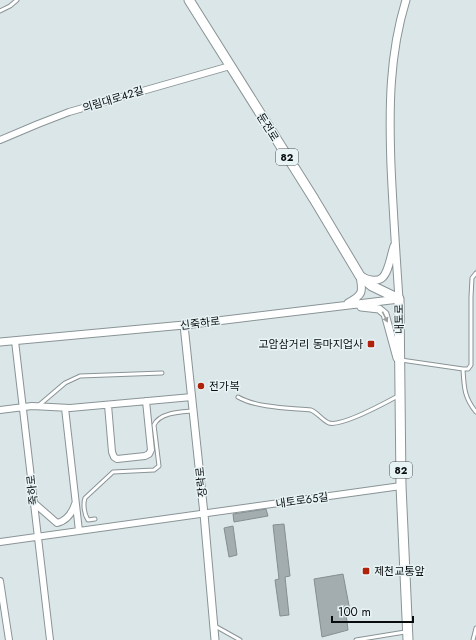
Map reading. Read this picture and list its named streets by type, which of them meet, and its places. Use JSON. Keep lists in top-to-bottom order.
{
  "streets": {
    "main road": ["둔전로", "82", "내토로"],
    "street": [
      "의림대로42길",
      "신죽하로",
      "장락로",
      "죽하로",
      "내토로65길"
    ]
  },
  "crossings": [
    ["의림대로42길", "둔전로"],
    ["둔전로", "내토로"],
    ["둔전로", "신죽하로"],
    ["내토로", "신죽하로"],
    ["내토로", "내토로65길"],
    ["신죽하로", "장락로"],
    ["신죽하로", "죽하로"],
    ["장락로", "내토로65길"],
    ["죽하로", "내토로65길"]
  ],
  "places": {
    "transit": ["고암삼거리 동마지업사", "제천교통앞"],
    "other": ["전가복"]
  },
  "scale_bar": "100 m"
}
